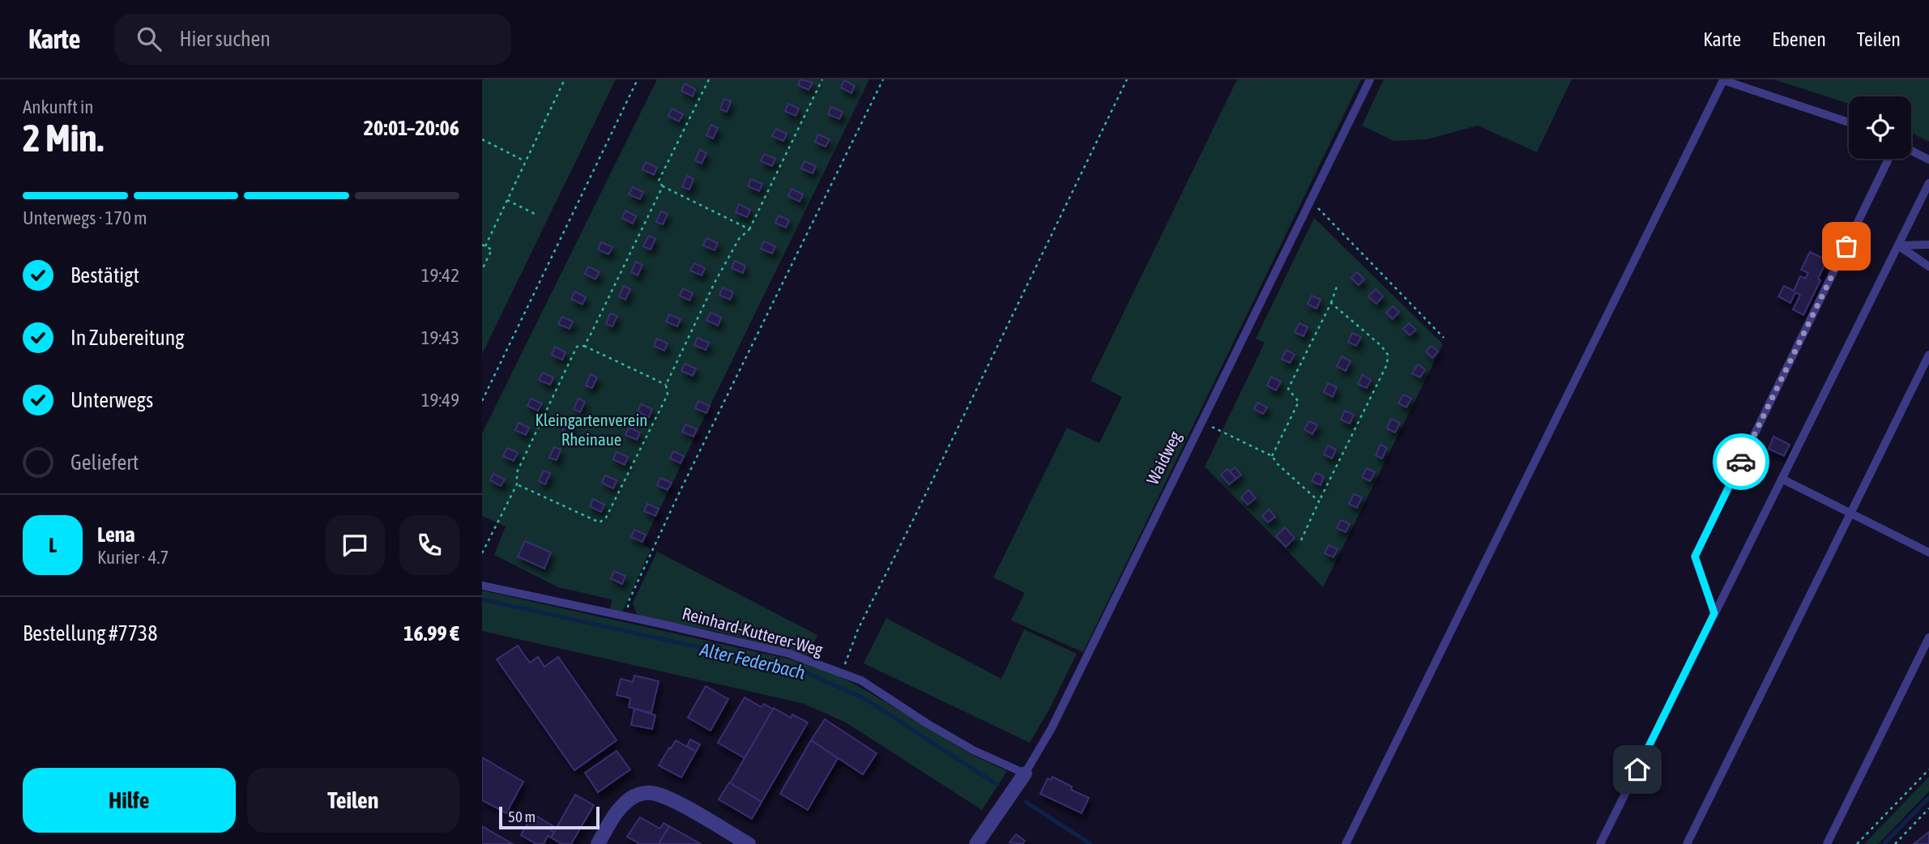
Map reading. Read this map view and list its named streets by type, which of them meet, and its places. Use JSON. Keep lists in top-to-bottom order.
{
  "streets": {
    "street": ["Waidweg"],
    "lane": ["Reinhard-Kutterer-Weg"]
  },
  "crossings": [
    ["Waidweg", "Reinhard-Kutterer-Weg"]
  ],
  "water": ["Alter Federbach"],
  "parks": ["Kleingartenverein Rheinaue"],
  "scale_bar": "50 m",
  "page": {
    "header": "Karte",
    "search": "Hier suchen",
    "nav": ["Karte", "Ebenen", "Teilen"],
    "heading": ["2 Min.", "Ankunft in", "20:01–20:06"],
    "panel": [
      "Lena",
      "Kurier · 4.7",
      "Bestellung #7738",
      "16.99 €"
    ],
    "bar": "Unterwegs · 170 m",
    "list": [
      ["Bestätigt", "19:42"],
      ["In Zubereitung", "19:43"],
      ["Unterwegs", "19:49"],
      "Geliefert"
    ],
    "round": "L",
    "buttons": ["Hilfe", "Teilen"],
    "scale": "50 m"
  }
}
